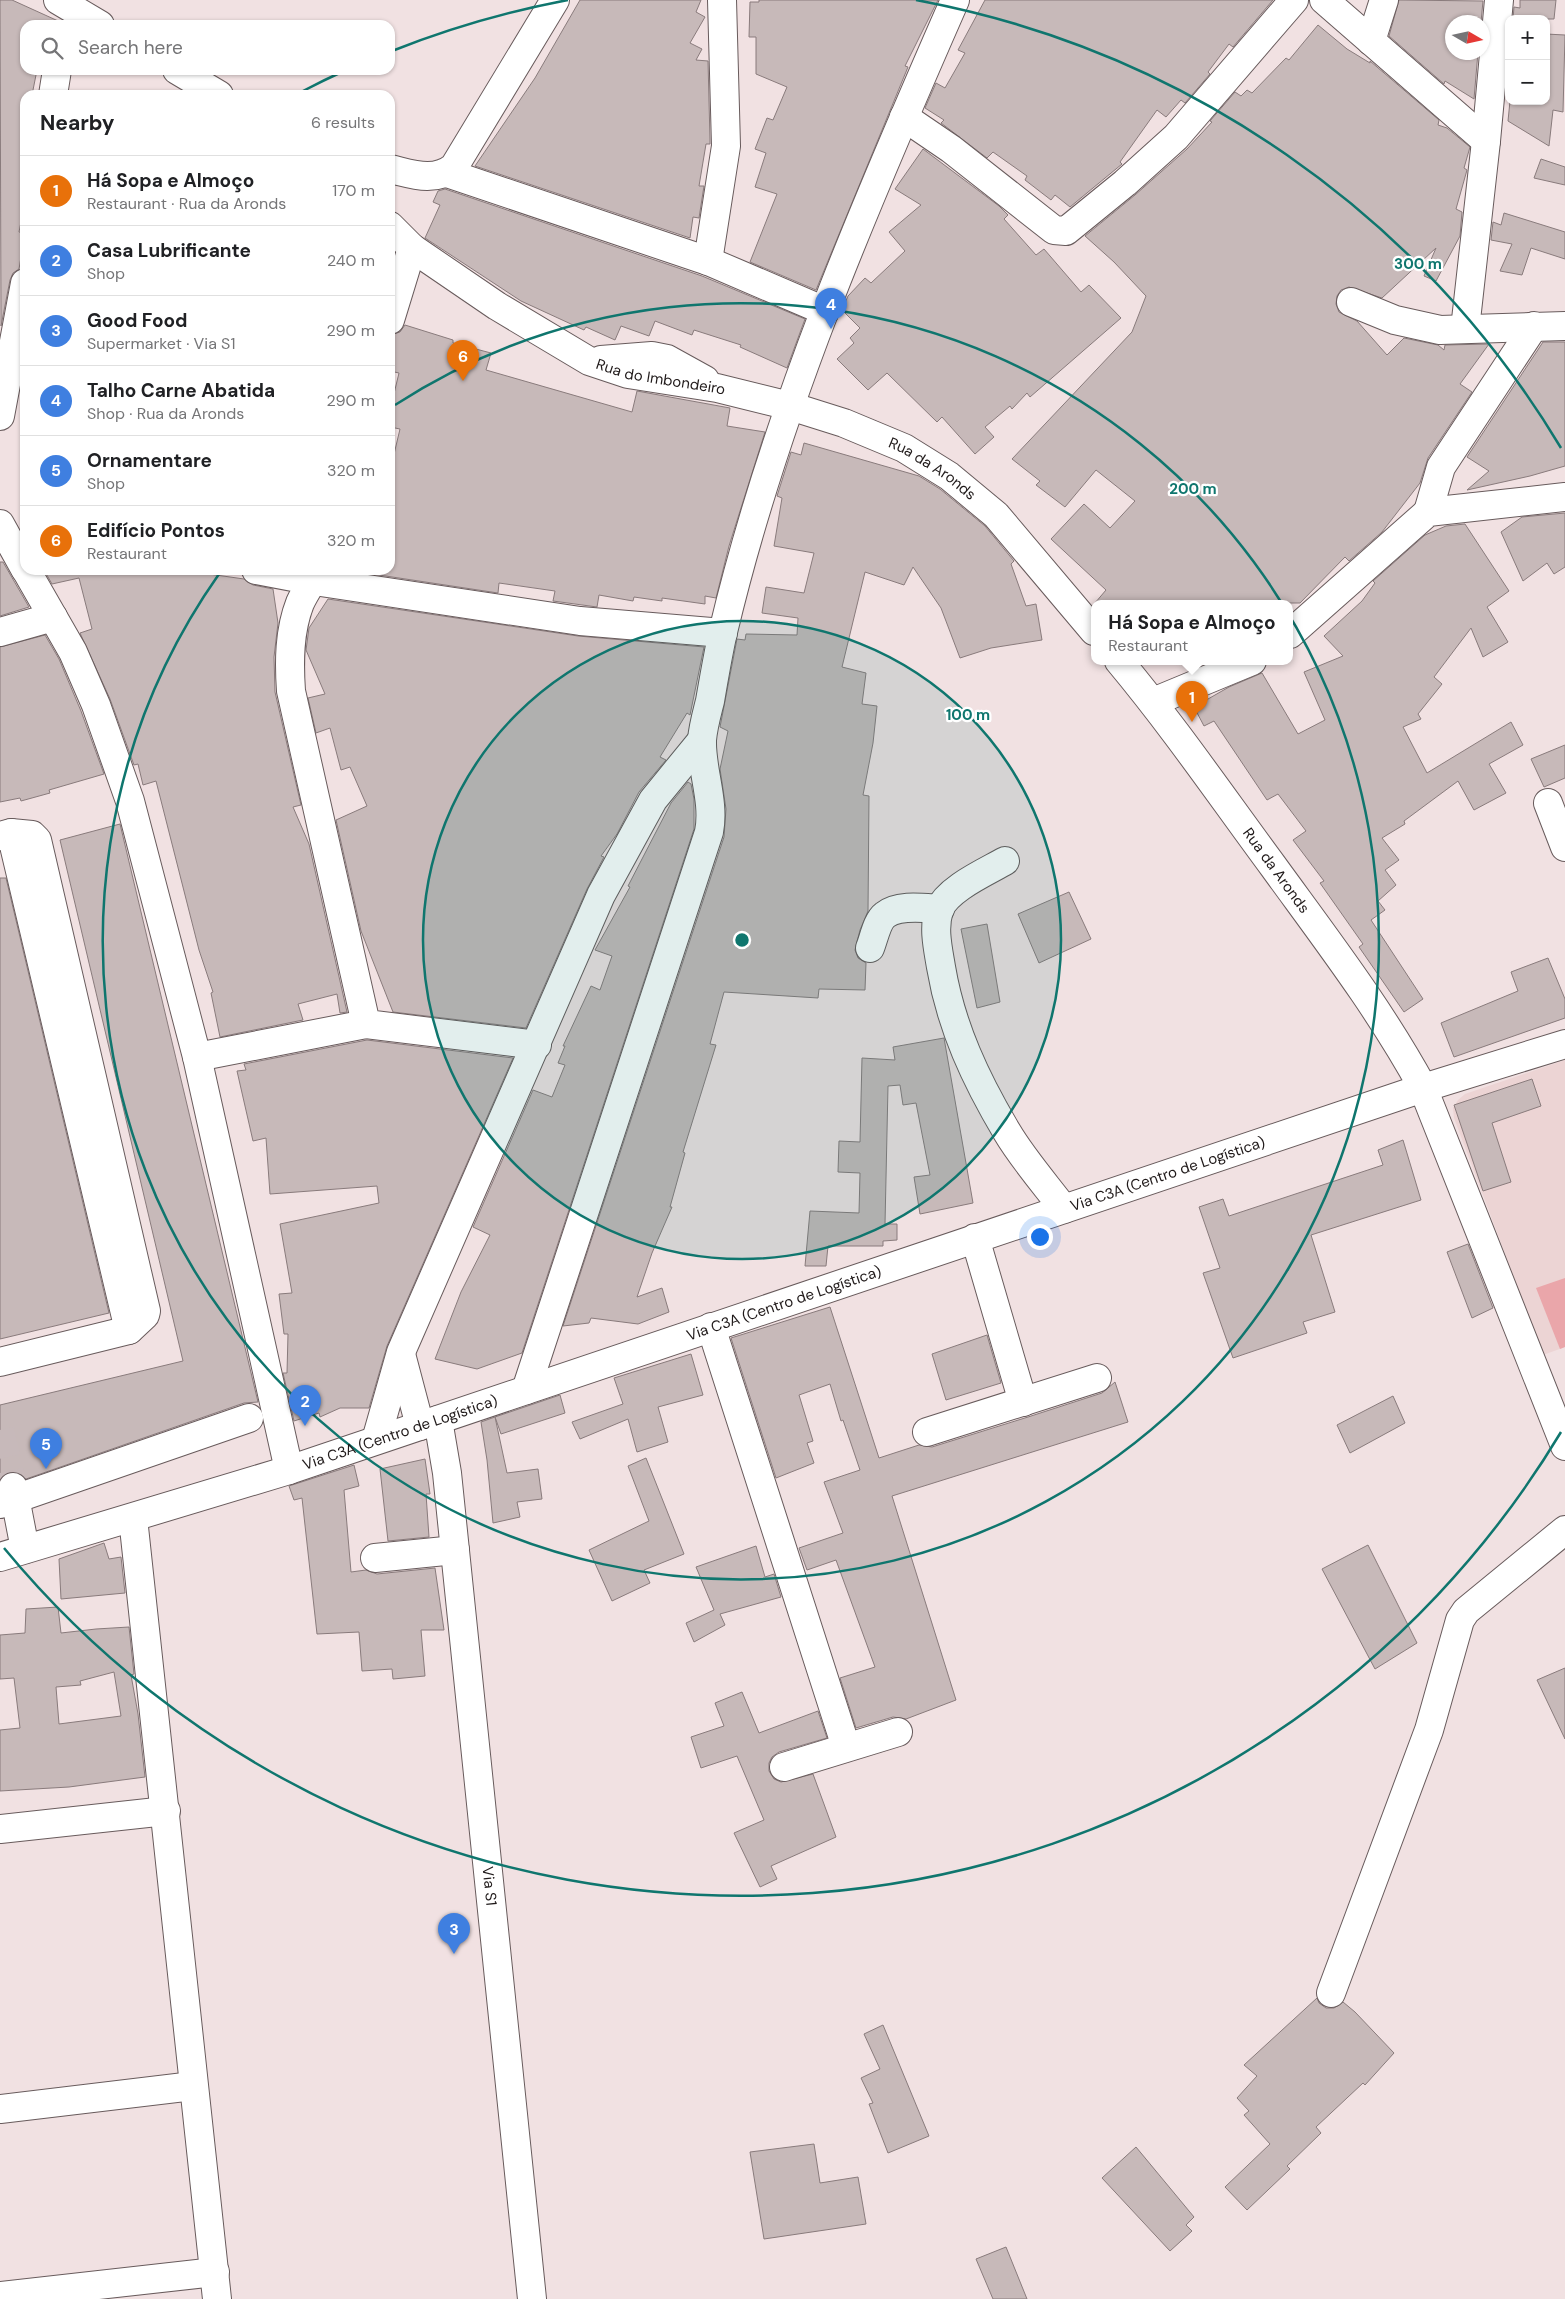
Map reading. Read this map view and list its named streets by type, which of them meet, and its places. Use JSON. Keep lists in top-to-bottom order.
{
  "streets": {
    "street": [
      "Rua do Imbondeiro",
      "Rua da Aronds",
      "Via C3A (Centro de Logística)",
      "Via S1"
    ]
  },
  "crossings": [
    ["Rua do Imbondeiro", "Rua da Aronds"],
    ["Rua da Aronds", "Via C3A (Centro de Logística)"],
    ["Via C3A (Centro de Logística)", "Via S1"]
  ],
  "north": "right",
  "page": {
    "map_buttons": ["+", "−"],
    "search": "Search here",
    "heading": ["Nearby", "6 results"],
    "list": [
      {
        "mark": "1",
        "name": "Há Sopa e Almoço",
        "note": "Restaurant · Rua da Aronds",
        "value": "170 m"
      },
      {
        "mark": "2",
        "name": "Casa Lubrificante",
        "note": "Shop",
        "value": "240 m"
      },
      {
        "mark": "3",
        "name": "Good Food",
        "note": "Supermarket · Via S1",
        "value": "290 m"
      },
      {
        "mark": "4",
        "name": "Talho Carne Abatida",
        "note": "Shop · Rua da Aronds",
        "value": "290 m"
      },
      {
        "mark": "5",
        "name": "Ornamentare",
        "note": "Shop",
        "value": "320 m"
      },
      {
        "mark": "6",
        "name": "Edifício Pontos",
        "note": "Restaurant",
        "value": "320 m"
      }
    ],
    "pins": [
      "4",
      "6",
      "1",
      "2",
      "5",
      "3"
    ],
    "popup": ["Há Sopa e Almoço", "Restaurant"]
  },
  "rings": ["300 m", "200 m", "100 m"]
}
